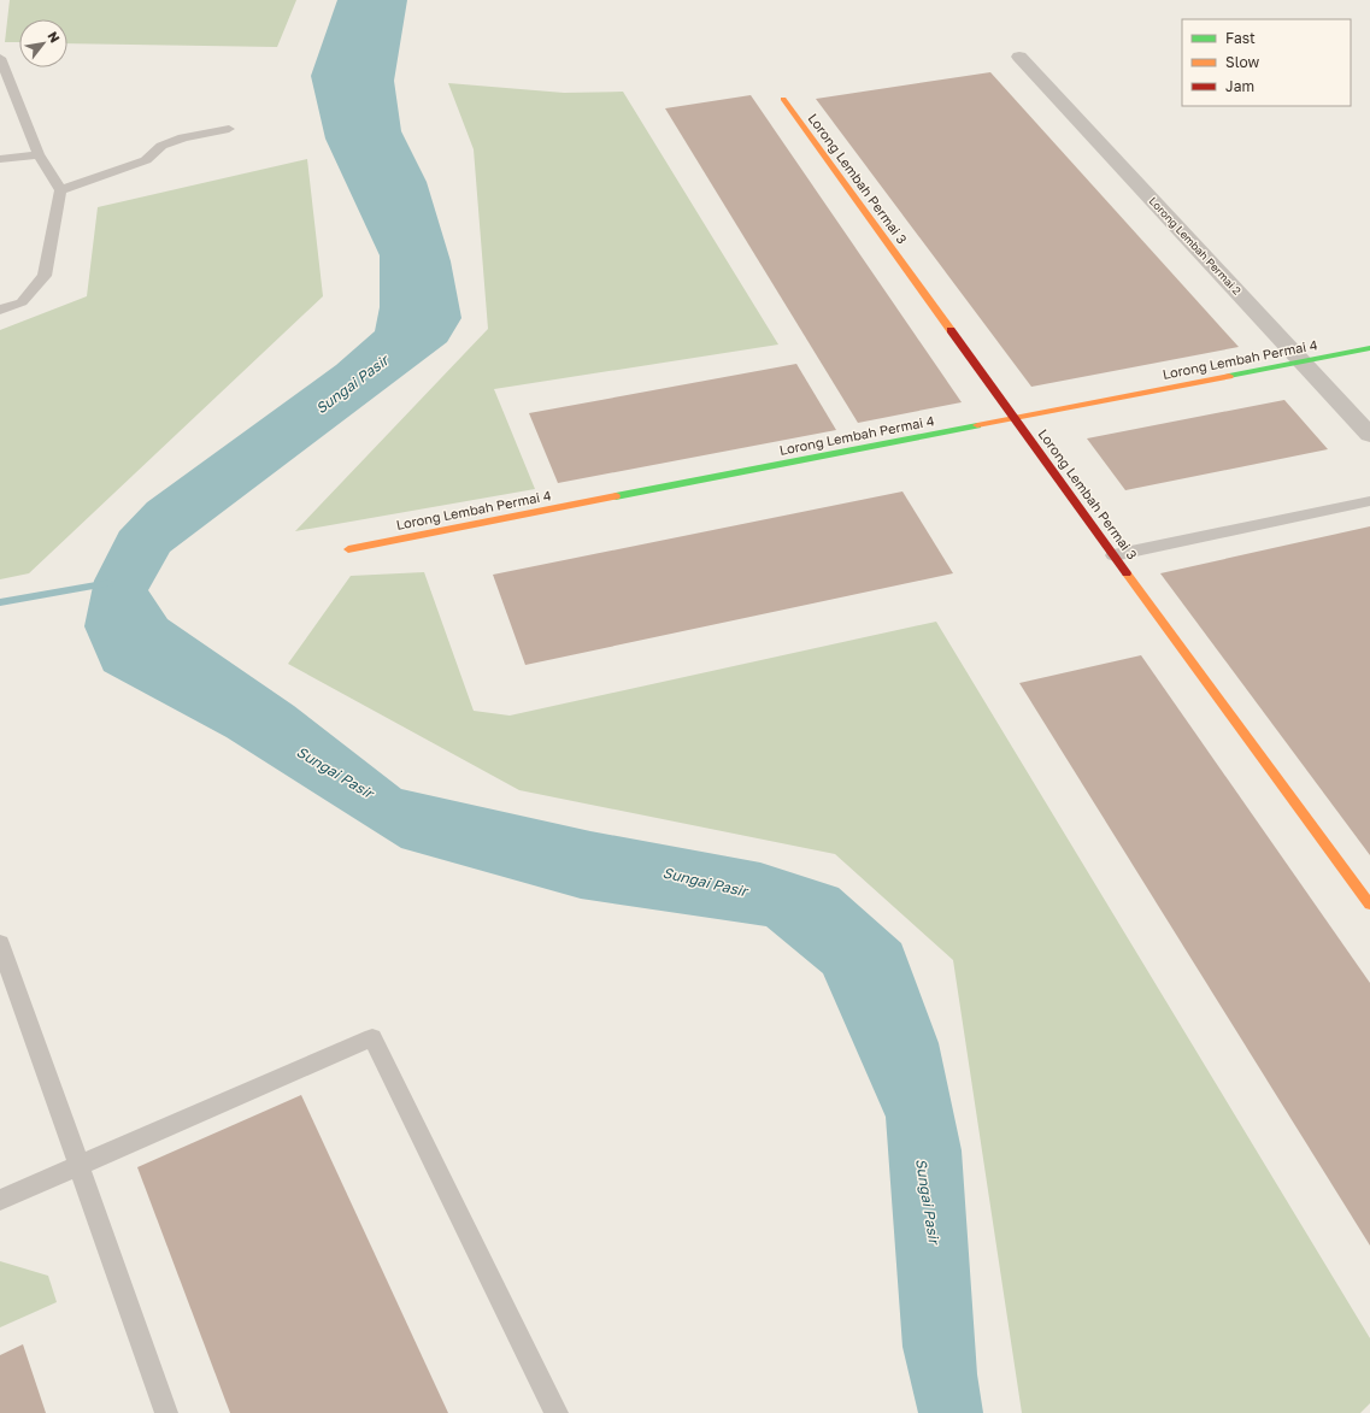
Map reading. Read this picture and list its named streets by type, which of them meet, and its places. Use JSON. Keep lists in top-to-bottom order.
{
  "streets": {
    "street": ["Lorong Lembah Permai 3", "Lorong Lembah Permai 2", "Lorong Lembah Permai 4"]
  },
  "crossings": [
    ["Lorong Lembah Permai 3", "Lorong Lembah Permai 4"],
    ["Lorong Lembah Permai 2", "Lorong Lembah Permai 4"]
  ],
  "water": ["Sungai Pasir"],
  "legend": ["Fast", "Slow", "Jam"],
  "north": "top right"
}
